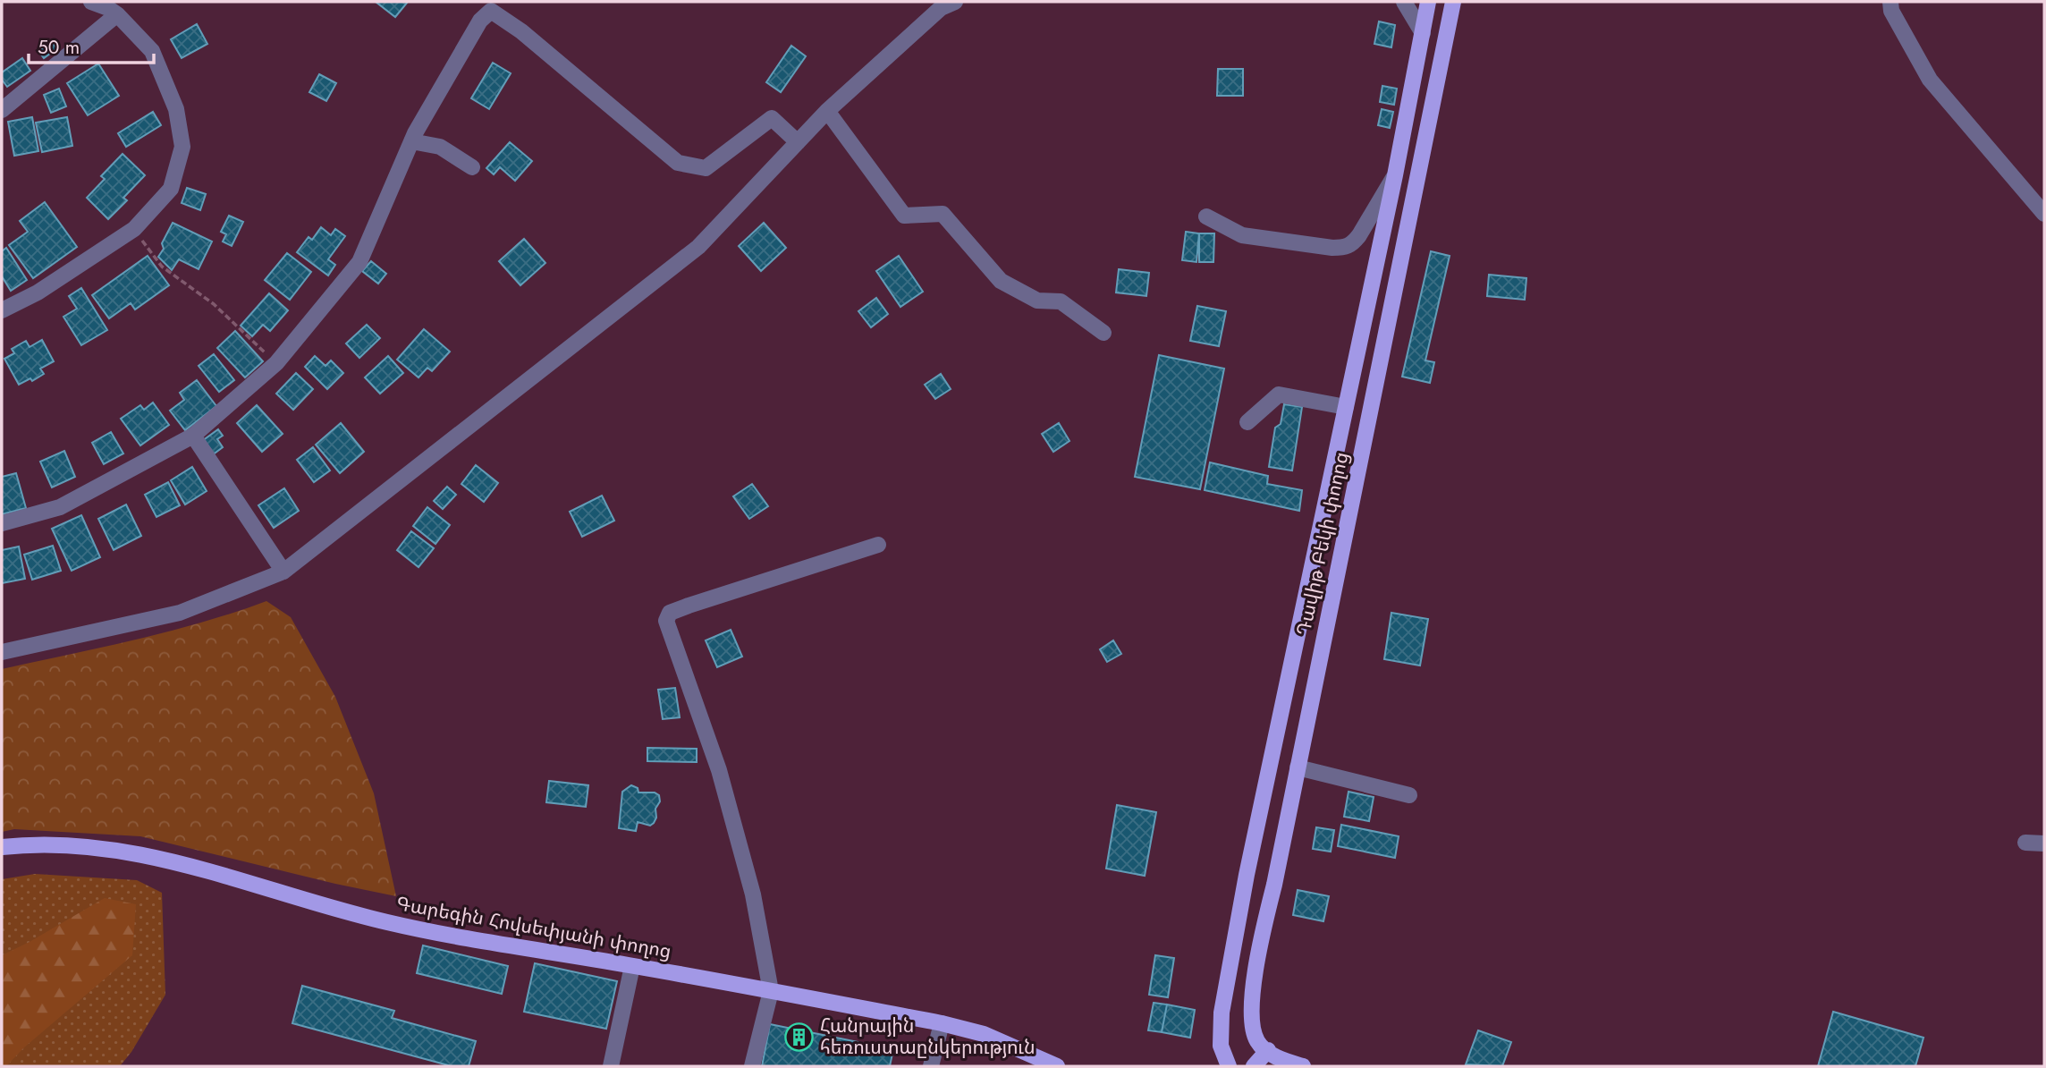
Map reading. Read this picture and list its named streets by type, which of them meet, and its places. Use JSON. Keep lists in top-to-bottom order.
{
  "streets": {
    "main road": ["Դավիթ Բեկի փողոց", "Գարեգին Հովսեփյանի փողոց"]
  },
  "places": {
    "building": ["Հանրային հեռուստաընկերություն"]
  },
  "scale_bar": "50 m"
}
